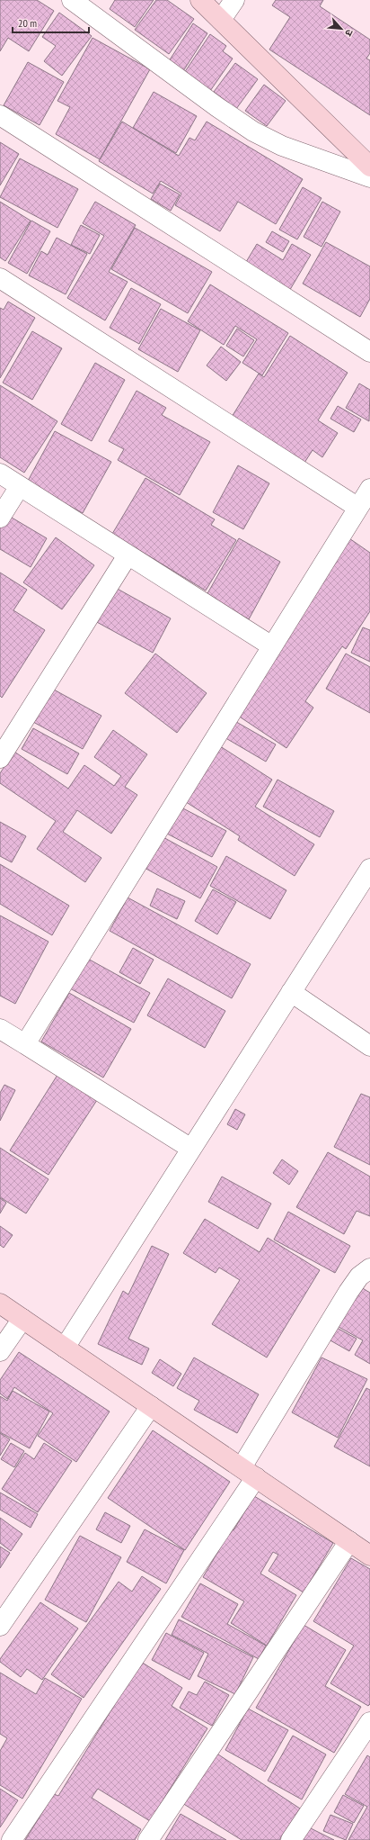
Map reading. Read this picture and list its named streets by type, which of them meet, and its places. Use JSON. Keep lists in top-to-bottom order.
{
  "scale_bar": "20 m",
  "north": "bottom right"
}
